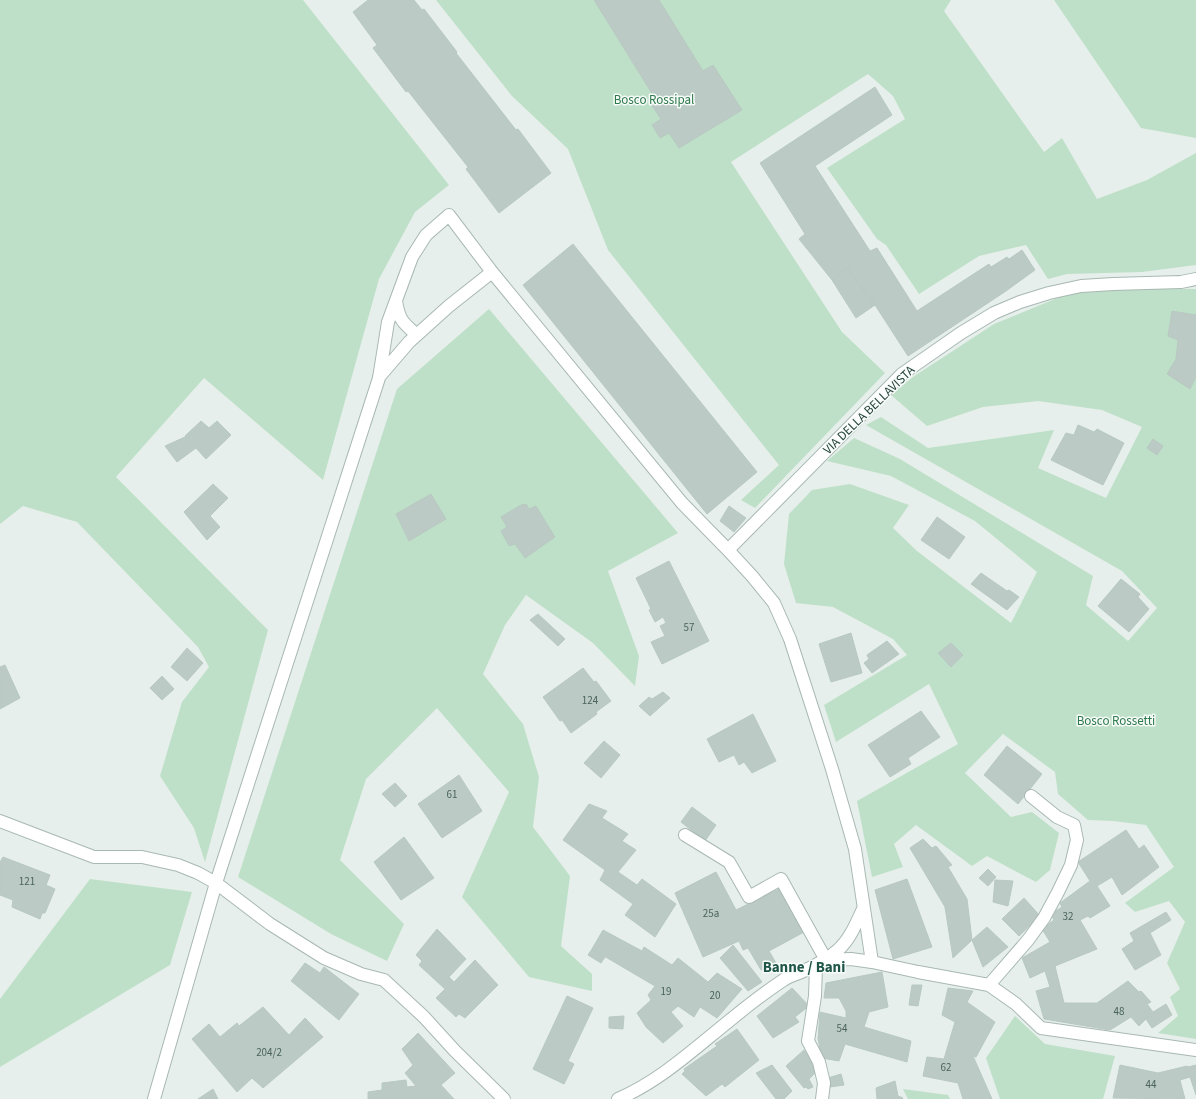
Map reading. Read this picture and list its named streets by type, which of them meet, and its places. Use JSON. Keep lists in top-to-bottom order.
{
  "streets": {
    "street": ["VIA DELLA BELLAVISTA"]
  },
  "districts": ["Banne / Bani"],
  "parks": ["Bosco Rossipal", "Bosco Rossetti"],
  "house_numbers": [
    "57",
    "124",
    "61",
    "121",
    "25a",
    "32",
    "19",
    "20",
    "48",
    "54",
    "204/2",
    "62",
    "44"
  ]
}
